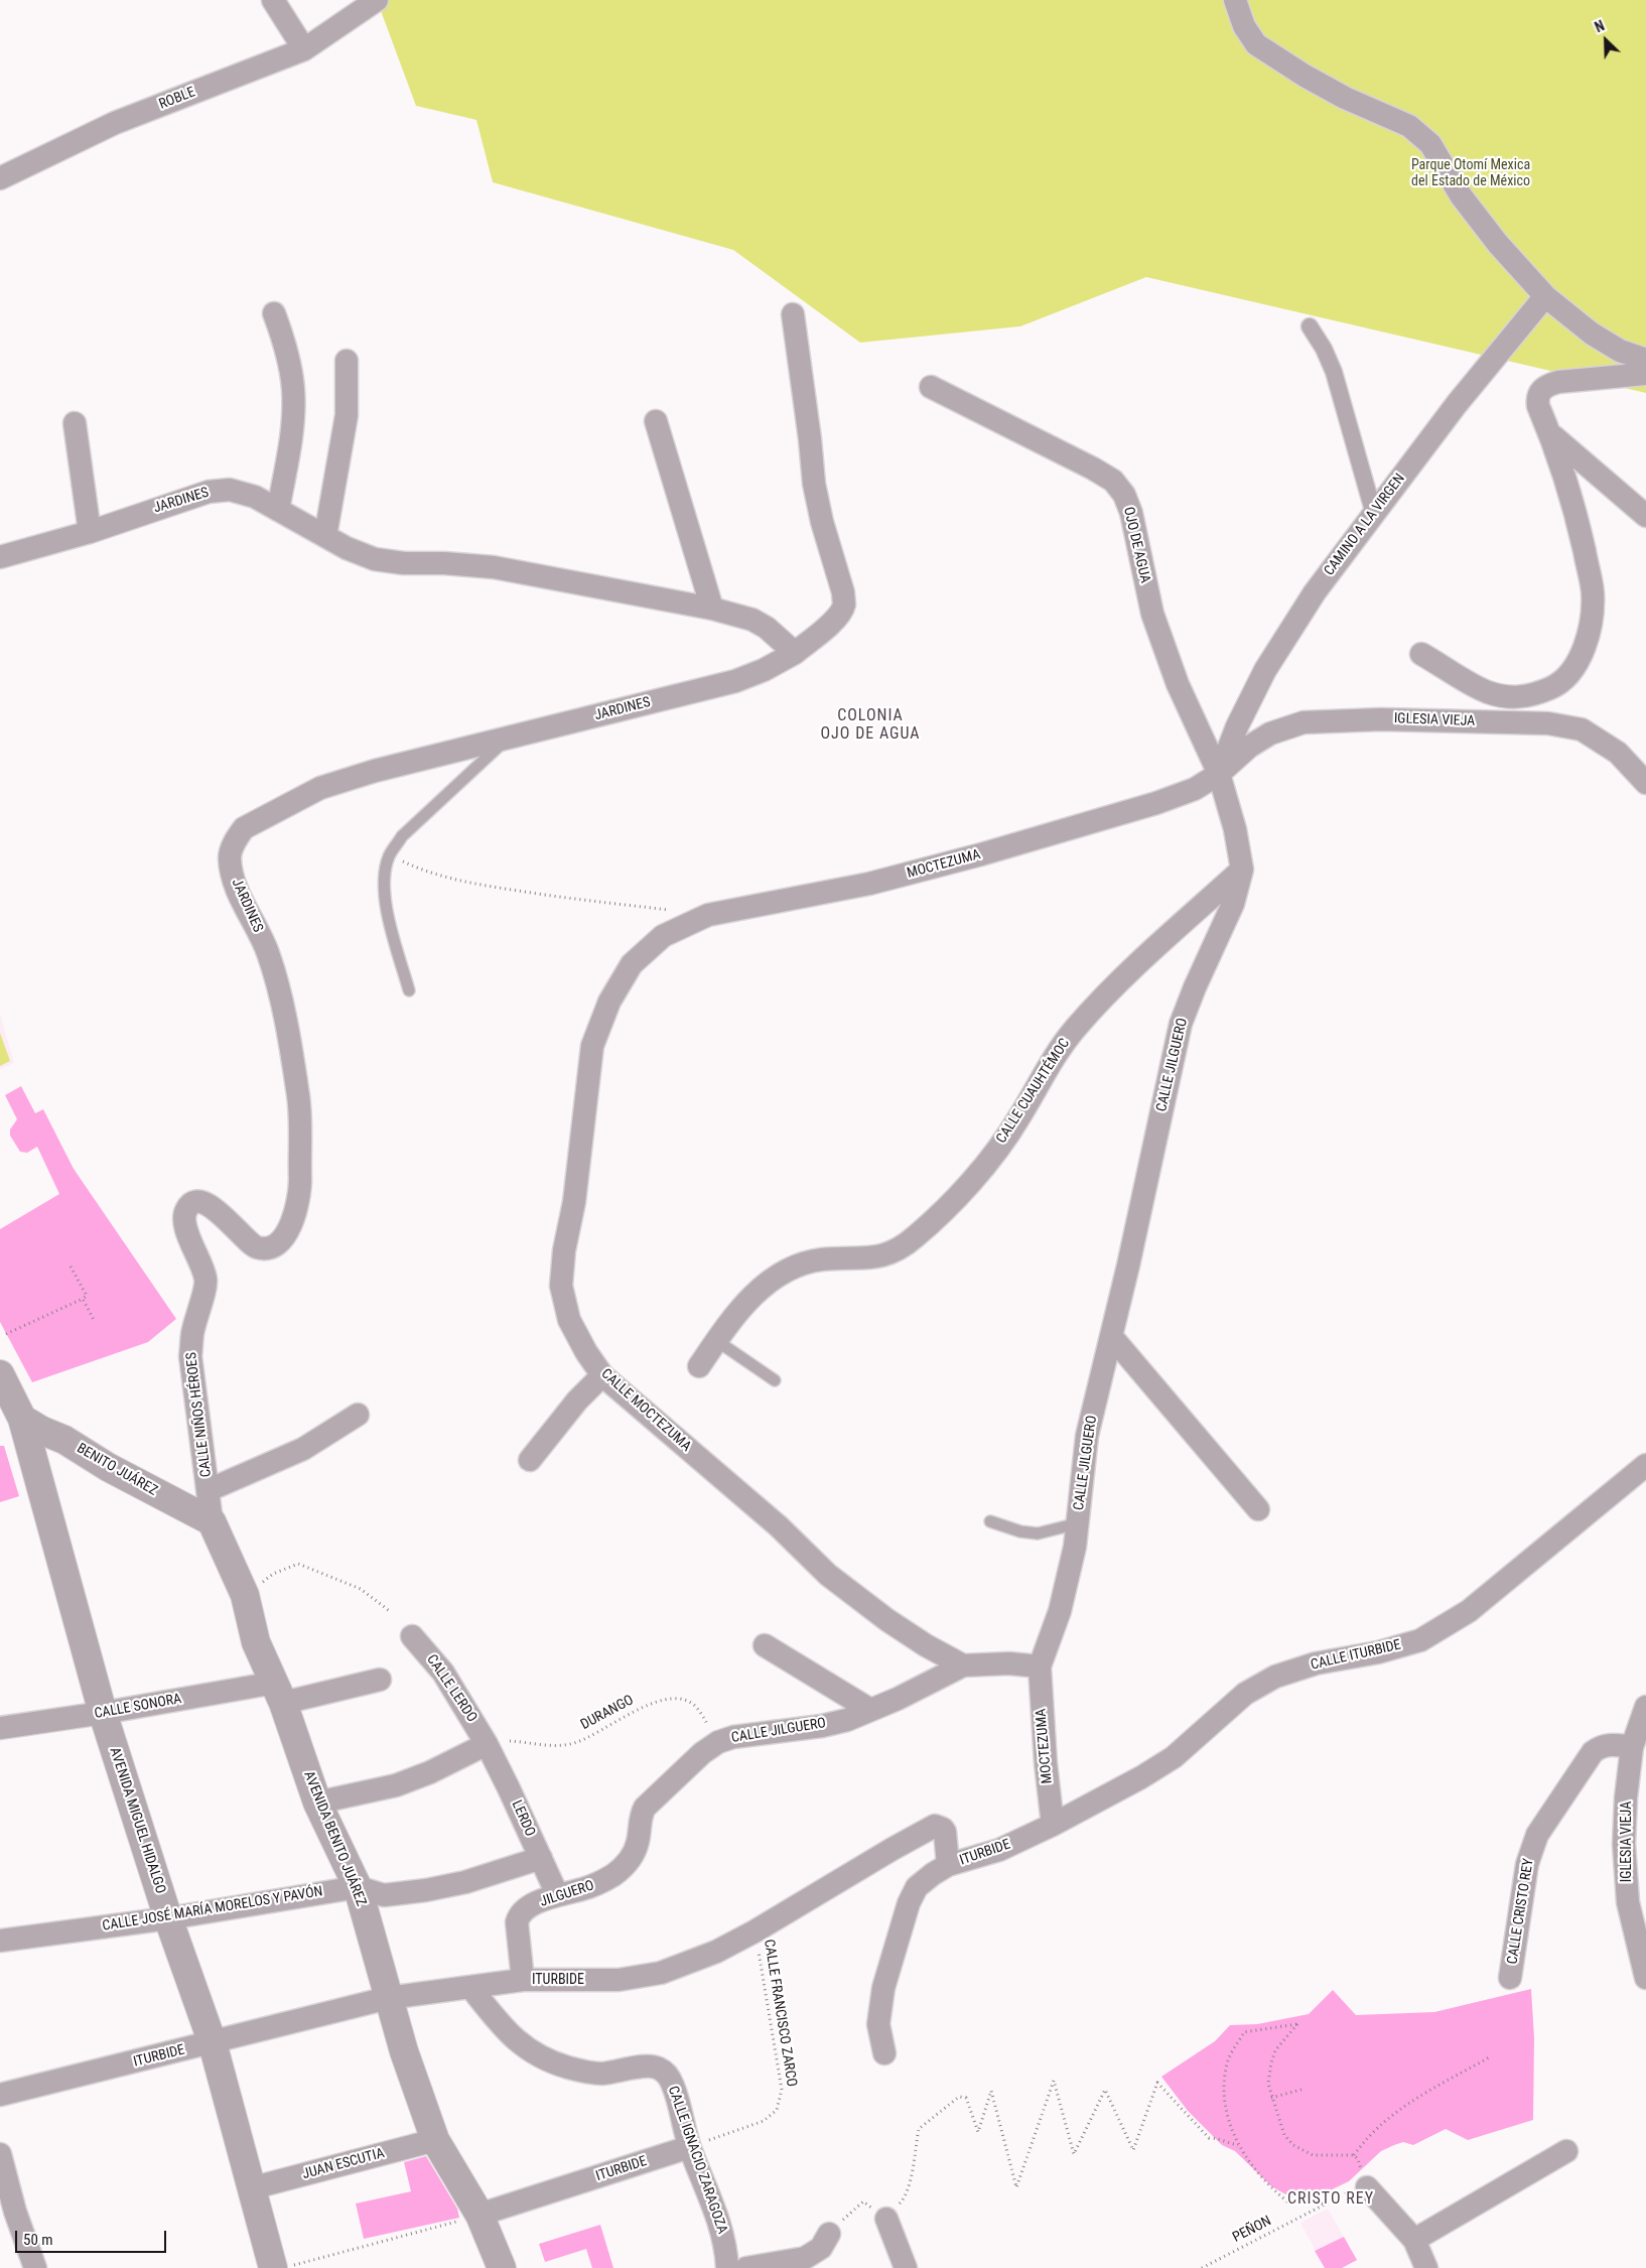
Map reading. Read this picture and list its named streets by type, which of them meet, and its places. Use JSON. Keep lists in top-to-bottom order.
{
  "streets": {
    "street": [
      "ROBLE",
      "JARDINES",
      "CAMINO A LA VIRGEN",
      "OJO DE AGUA",
      "IGLESIA VIEJA",
      "MOCTEZUMA",
      "CALLE JILGUERO",
      "CALLE CUAUHTÉMOC",
      "CALLE MOCTEZUMA",
      "CALLE NIÑOS HÉROES",
      "BENITO JUÁREZ",
      "CALLE ITURBIDE",
      "CALLE LERDO",
      "CALLE SONORA",
      "LERDO",
      "AVENIDA MIGUEL HIDALGO",
      "AVENIDA BENITO JUÁREZ",
      "ITURBIDE",
      "JILGUERO",
      "CALLE JOSÉ MARÍA MORELOS Y PAVÓN",
      "CALLE CRISTO REY",
      "CALLE IGNACIO ZARAGOZA",
      "JUAN ESCUTIA"
    ],
    "path": ["DURANGO", "CALLE FRANCISCO ZARCO", "PEÑON"]
  },
  "crossings": [
    ["JARDINES", "CALLE NIÑOS HÉROES"],
    ["CAMINO A LA VIRGEN", "OJO DE AGUA"],
    ["CAMINO A LA VIRGEN", "IGLESIA VIEJA"],
    ["CAMINO A LA VIRGEN", "MOCTEZUMA"],
    ["CAMINO A LA VIRGEN", "CALLE JILGUERO"],
    ["OJO DE AGUA", "IGLESIA VIEJA"],
    ["OJO DE AGUA", "MOCTEZUMA"],
    ["OJO DE AGUA", "CALLE JILGUERO"],
    ["IGLESIA VIEJA", "MOCTEZUMA"],
    ["IGLESIA VIEJA", "CALLE JILGUERO"],
    ["IGLESIA VIEJA", "CALLE CRISTO REY"],
    ["MOCTEZUMA", "CALLE JILGUERO"],
    ["MOCTEZUMA", "CALLE MOCTEZUMA"],
    ["MOCTEZUMA", "CALLE ITURBIDE"],
    ["MOCTEZUMA", "ITURBIDE"],
    ["CALLE JILGUERO", "CALLE CUAUHTÉMOC"],
    ["CALLE JILGUERO", "CALLE MOCTEZUMA"],
    ["CALLE JILGUERO", "DURANGO"],
    ["CALLE JILGUERO", "JILGUERO"],
    ["CALLE NIÑOS HÉROES", "BENITO JUÁREZ"],
    ["CALLE NIÑOS HÉROES", "AVENIDA BENITO JUÁREZ"],
    ["BENITO JUÁREZ", "AVENIDA MIGUEL HIDALGO"],
    ["BENITO JUÁREZ", "AVENIDA BENITO JUÁREZ"],
    ["CALLE ITURBIDE", "ITURBIDE"],
    ["CALLE LERDO", "DURANGO"],
    ["CALLE LERDO", "LERDO"],
    ["CALLE SONORA", "AVENIDA MIGUEL HIDALGO"],
    ["CALLE SONORA", "AVENIDA BENITO JUÁREZ"],
    ["DURANGO", "LERDO"],
    ["LERDO", "JILGUERO"],
    ["LERDO", "CALLE JOSÉ MARÍA MORELOS Y PAVÓN"],
    ["AVENIDA MIGUEL HIDALGO", "ITURBIDE"],
    ["AVENIDA MIGUEL HIDALGO", "CALLE JOSÉ MARÍA MORELOS Y PAVÓN"],
    ["AVENIDA MIGUEL HIDALGO", "JUAN ESCUTIA"],
    ["AVENIDA BENITO JUÁREZ", "ITURBIDE"],
    ["AVENIDA BENITO JUÁREZ", "CALLE JOSÉ MARÍA MORELOS Y PAVÓN"],
    ["AVENIDA BENITO JUÁREZ", "JUAN ESCUTIA"],
    ["ITURBIDE", "JILGUERO"],
    ["ITURBIDE", "CALLE FRANCISCO ZARCO"],
    ["ITURBIDE", "CALLE IGNACIO ZARAGOZA"],
    ["CALLE FRANCISCO ZARCO", "CALLE IGNACIO ZARAGOZA"]
  ],
  "districts": ["COLONIA OJO DE AGUA", "CRISTO REY"],
  "parks": ["Parque Otomí Mexica del Estado de México"],
  "scale_bar": "50 m",
  "north": "top left"
}
